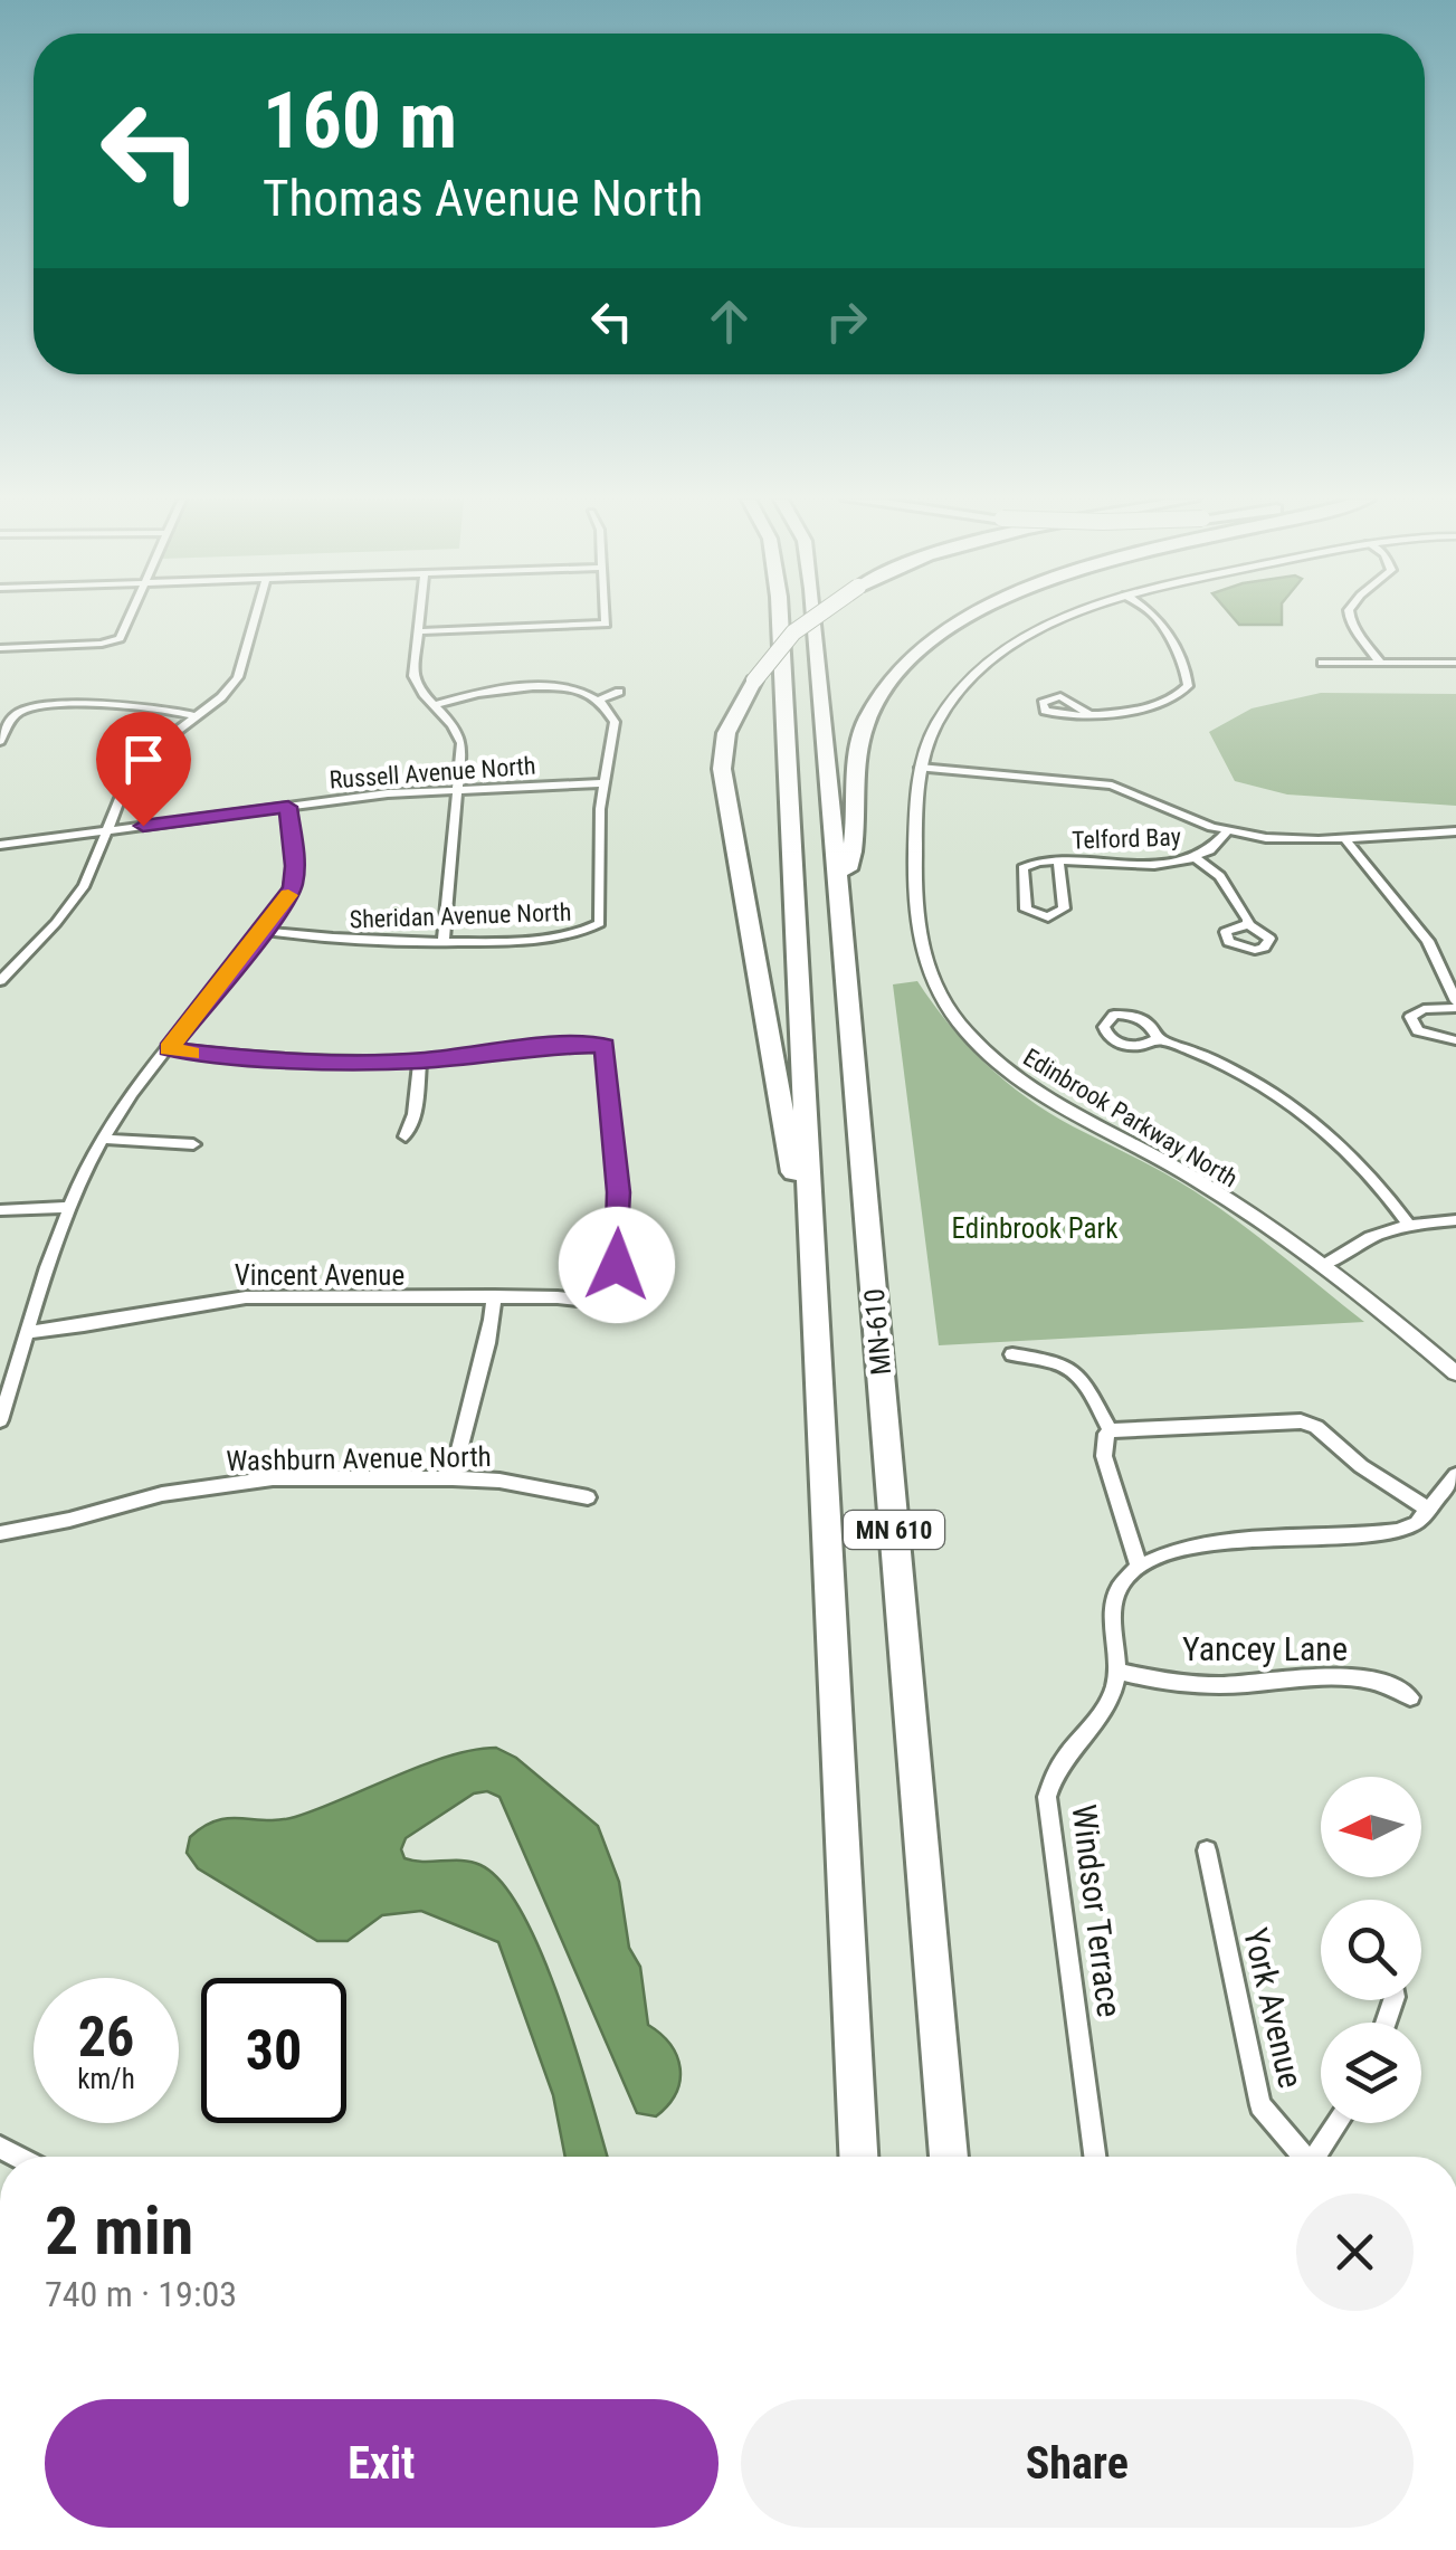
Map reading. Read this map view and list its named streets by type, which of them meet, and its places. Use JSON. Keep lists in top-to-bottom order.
{
  "streets": {
    "highway": ["MN-610", "MN 610"],
    "street": [
      "Russell Avenue North",
      "Telford Bay",
      "Sheridan Avenue North",
      "Edinbrook Parkway North",
      "Vincent Avenue",
      "Washburn Avenue North",
      "Yancey Lane",
      "Windsor Terrace",
      "York Avenue"
    ]
  },
  "crossings": [
    ["Russell Avenue North", "Sheridan Avenue North"],
    ["Yancey Lane", "Windsor Terrace"]
  ],
  "parks": ["Edinbrook Park"],
  "north": "left",
  "page": {
    "turn": ["160 m", "Thomas Avenue North"],
    "speed": "26 km/h",
    "limit": "30",
    "heading": ["2 min", "740 m · 19:03"],
    "buttons": ["Exit", "Share"]
  }
}
